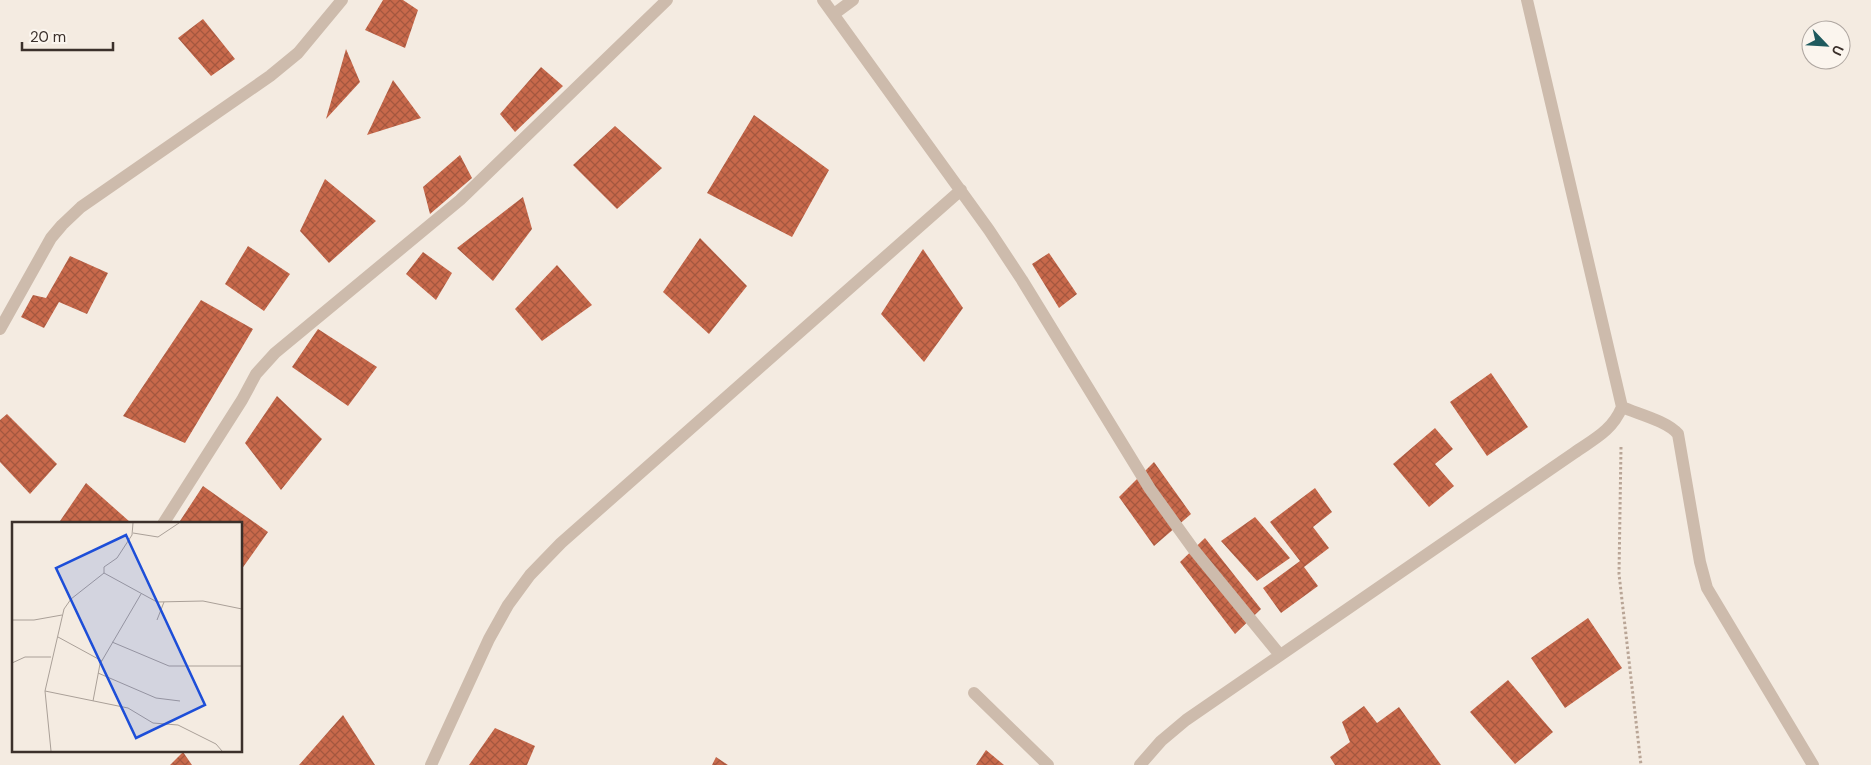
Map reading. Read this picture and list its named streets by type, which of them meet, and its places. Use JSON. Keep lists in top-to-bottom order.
{
  "scale_bar": "20 m",
  "north": "bottom right"
}
